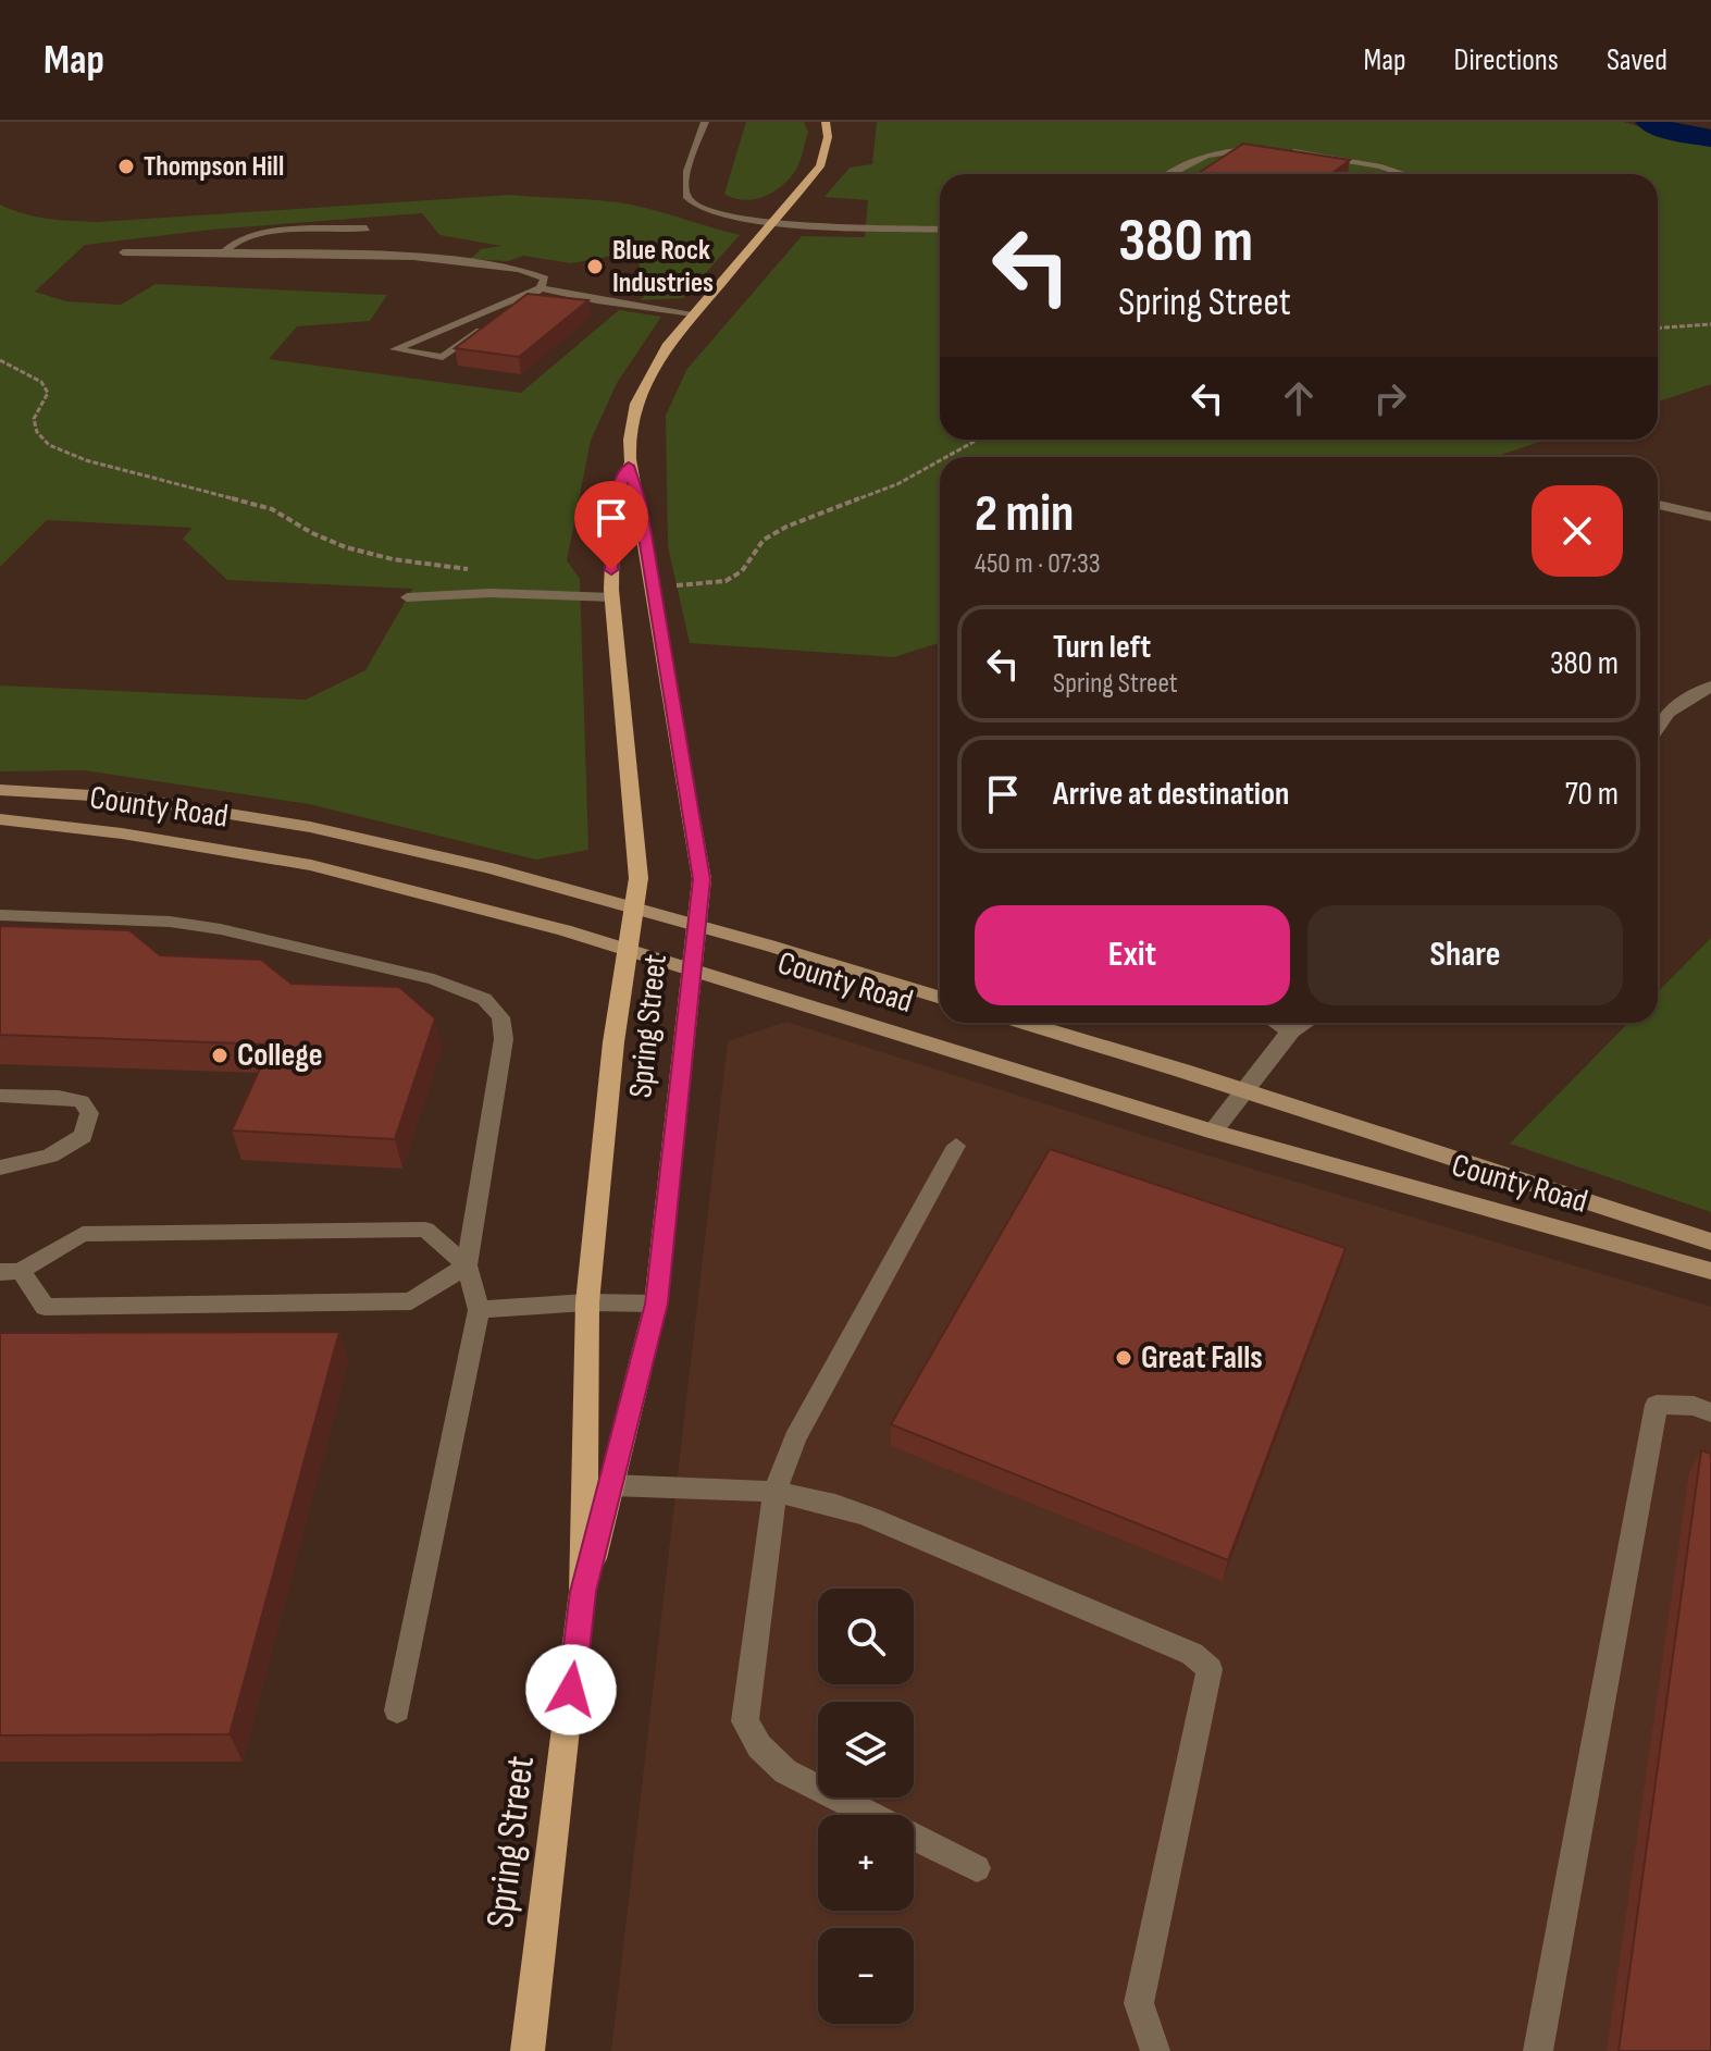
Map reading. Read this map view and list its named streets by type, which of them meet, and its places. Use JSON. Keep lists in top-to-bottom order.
{
  "streets": {
    "main road": ["County Road", "Spring Street"]
  },
  "crossings": [
    ["County Road", "Spring Street"]
  ],
  "places": [
    "Thompson Hill",
    "Blue Rock Industries",
    "College",
    "Great Falls"
  ],
  "page": {
    "header": "Map",
    "nav": ["Map", "Directions", "Saved"],
    "turn": ["380 m", "Spring Street"],
    "heading": ["2 min", "450 m · 07:33"],
    "list": [
      {
        "name": "Turn left",
        "note": "Spring Street",
        "value": "380 m"
      },
      {
        "name": "Arrive at destination",
        "value": "70 m"
      }
    ],
    "buttons": ["Exit", "Share"],
    "map_buttons": ["+", "−"]
  }
}
